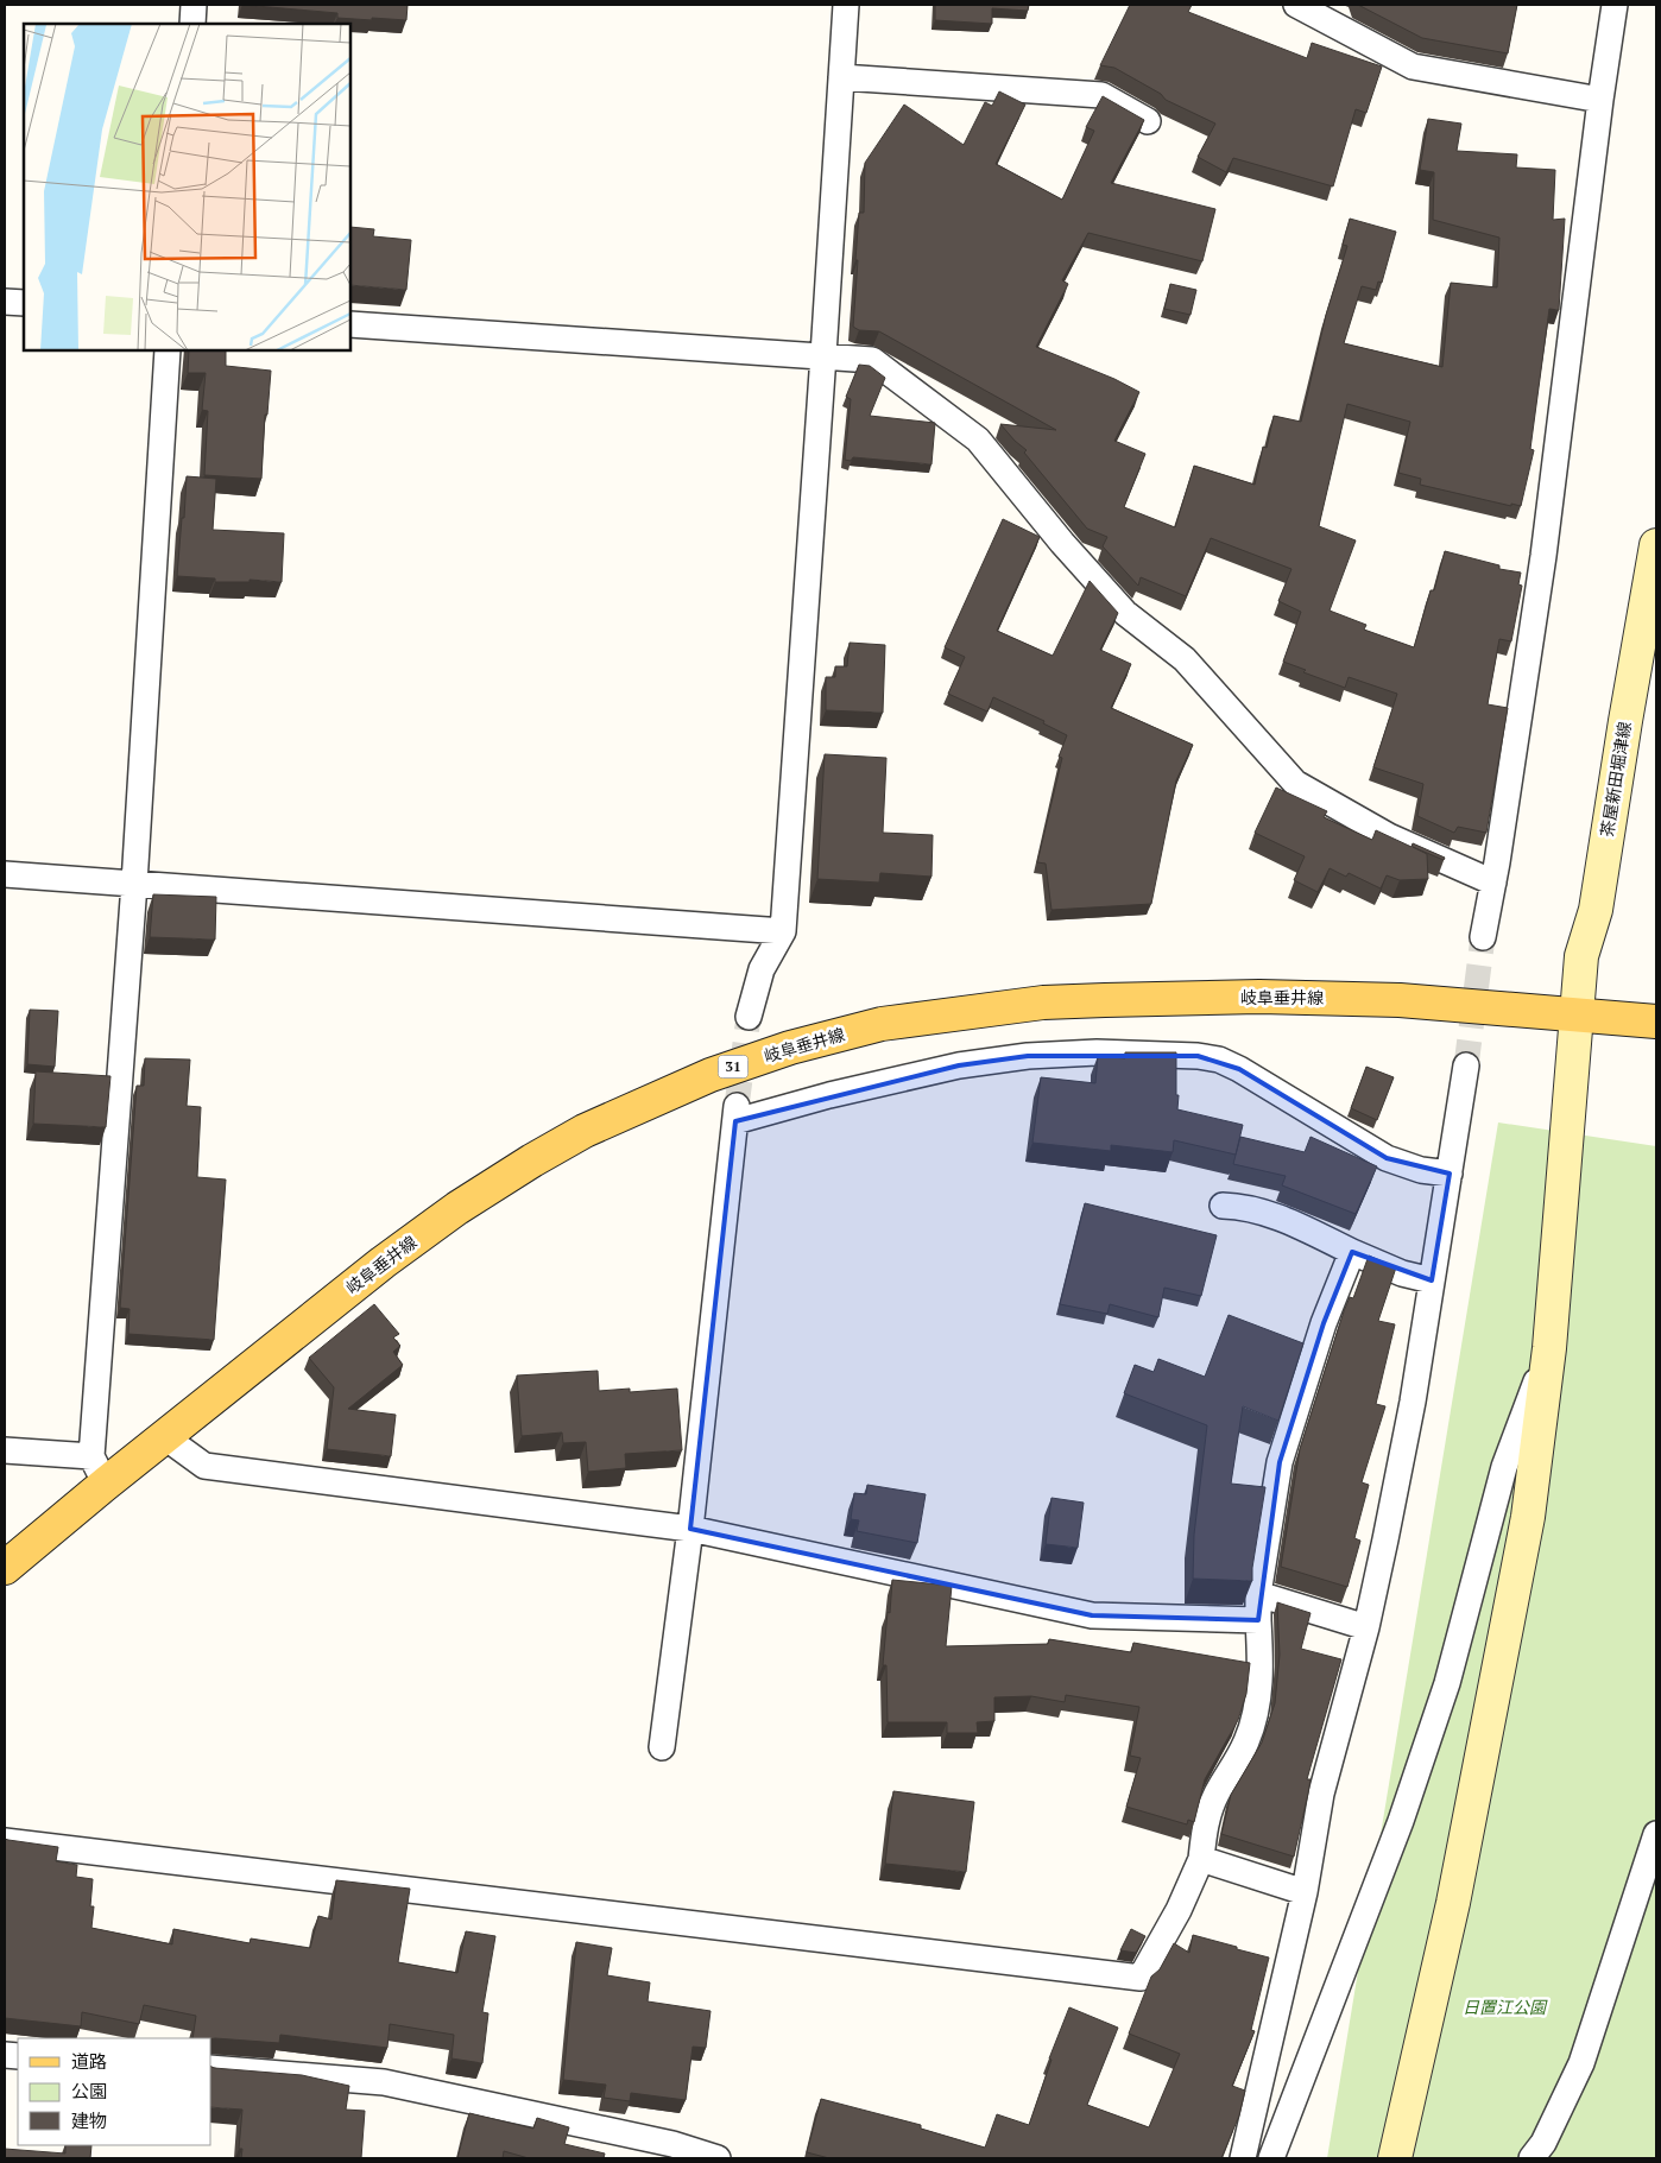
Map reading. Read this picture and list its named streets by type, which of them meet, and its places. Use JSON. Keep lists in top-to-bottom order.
{
  "streets": {
    "main road": ["岐阜垂井線", "31"],
    "street": ["茶屋新田堀津線"]
  },
  "crossings": [
    ["茶屋新田堀津線", "岐阜垂井線"]
  ],
  "parks": ["日置江公園"],
  "legend": ["道路", "公園", "建物"]
}
